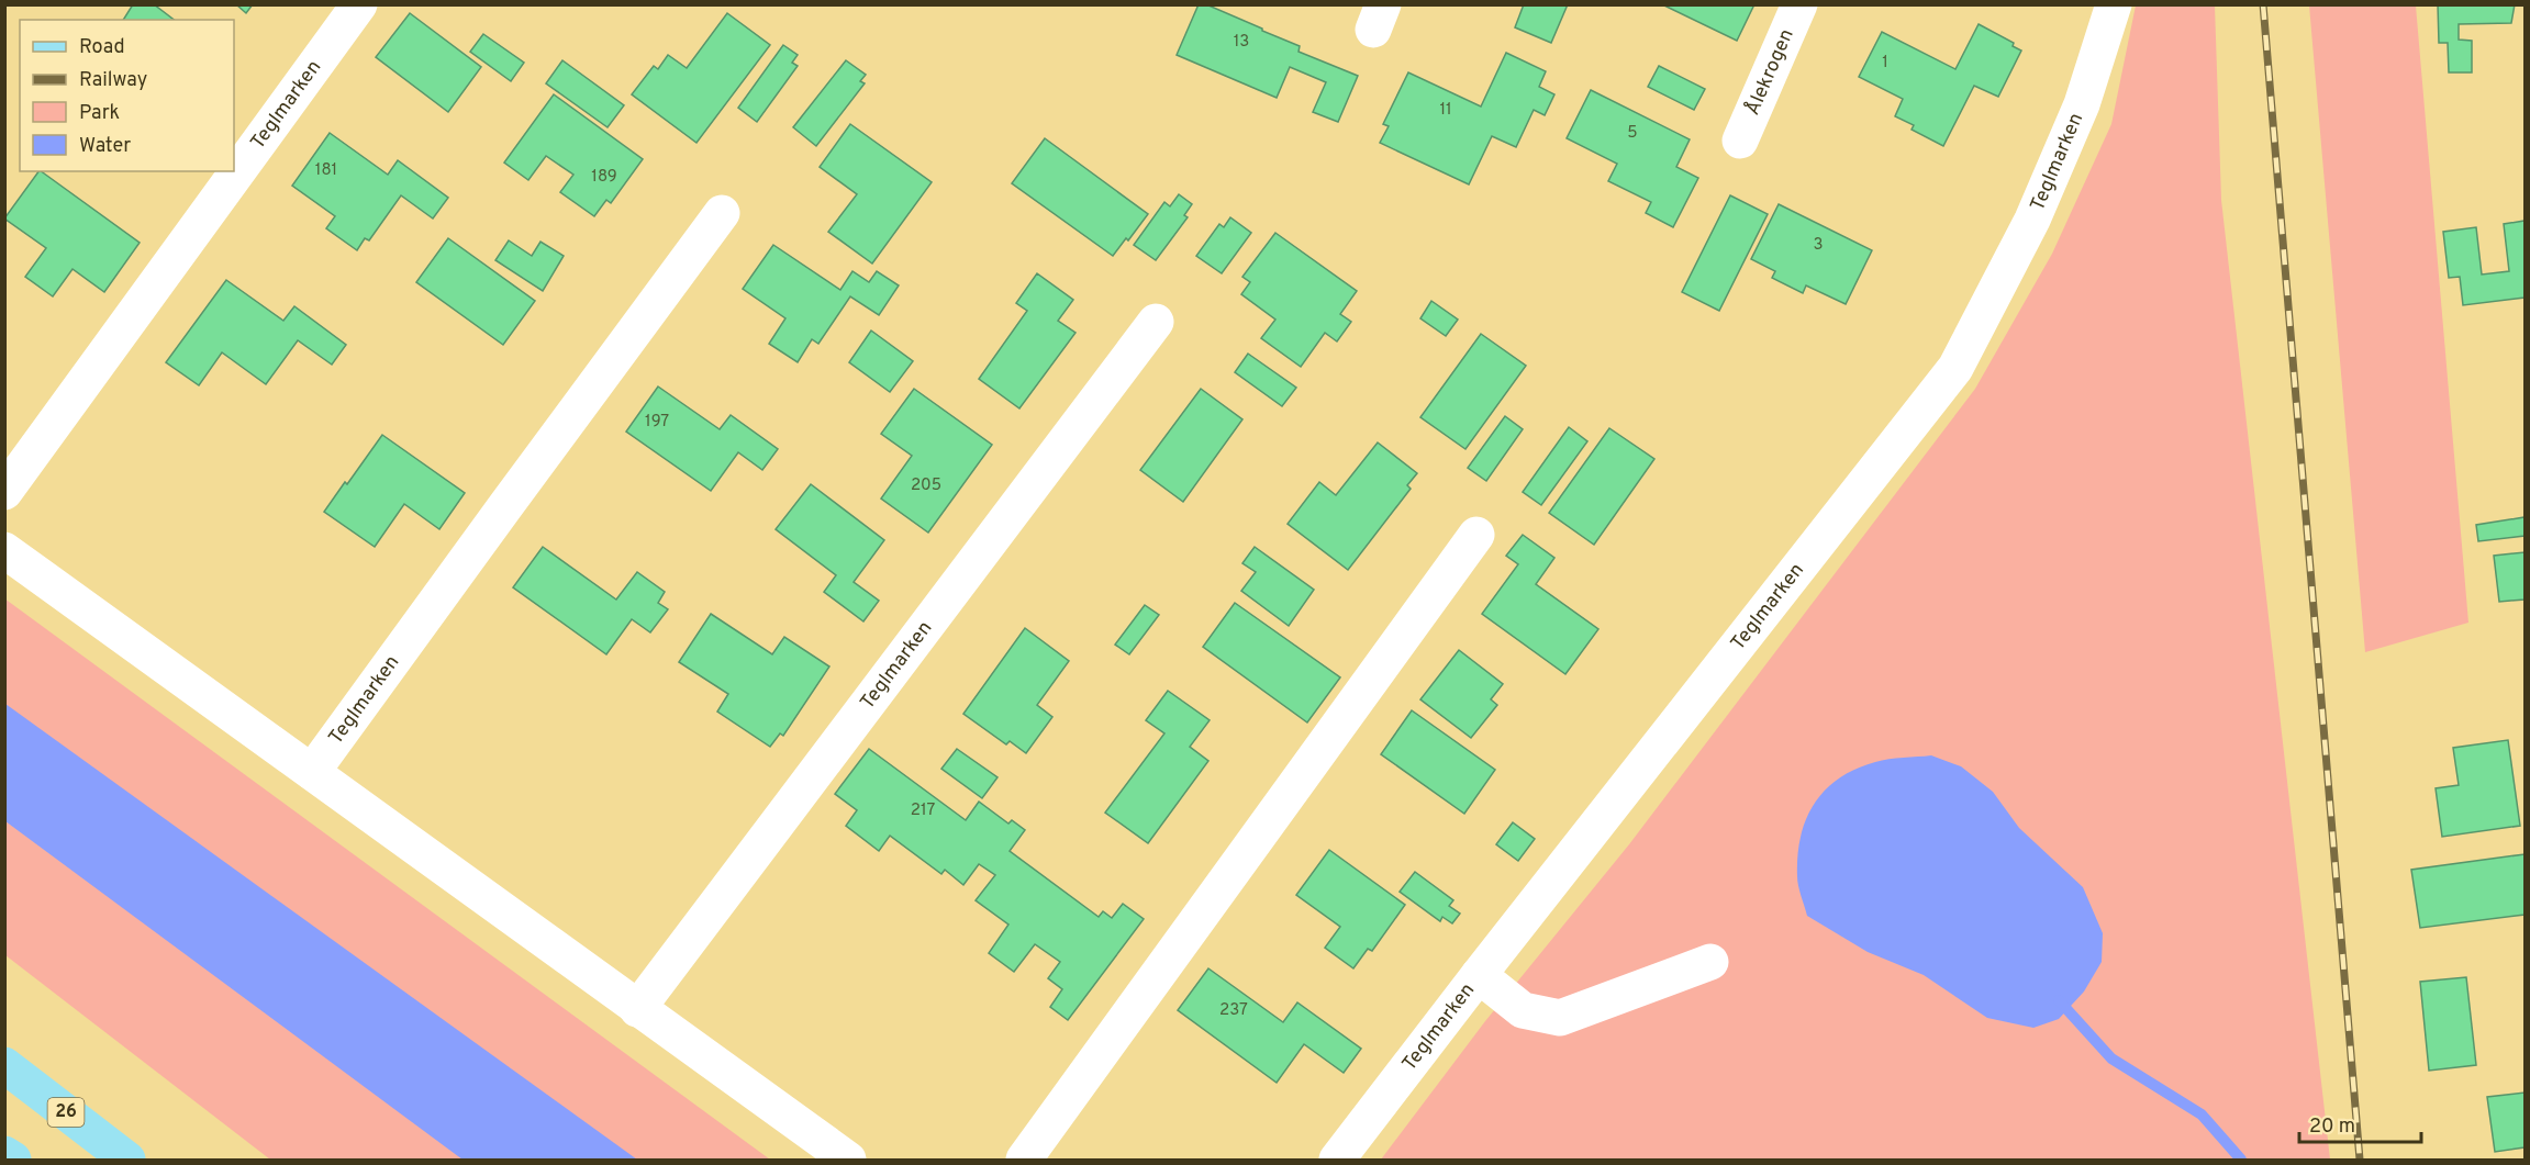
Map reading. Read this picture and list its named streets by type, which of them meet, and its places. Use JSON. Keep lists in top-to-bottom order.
{
  "streets": {
    "main road": ["26"],
    "street": ["Ålekrogen", "Teglmarken"]
  },
  "house_numbers": [
    "13",
    "1",
    "11",
    "5",
    "181",
    "189",
    "3",
    "197",
    "205",
    "217",
    "237"
  ],
  "legend": [
    "Road",
    "Railway",
    "Park",
    "Water"
  ],
  "scale_bar": "20 m"
}
